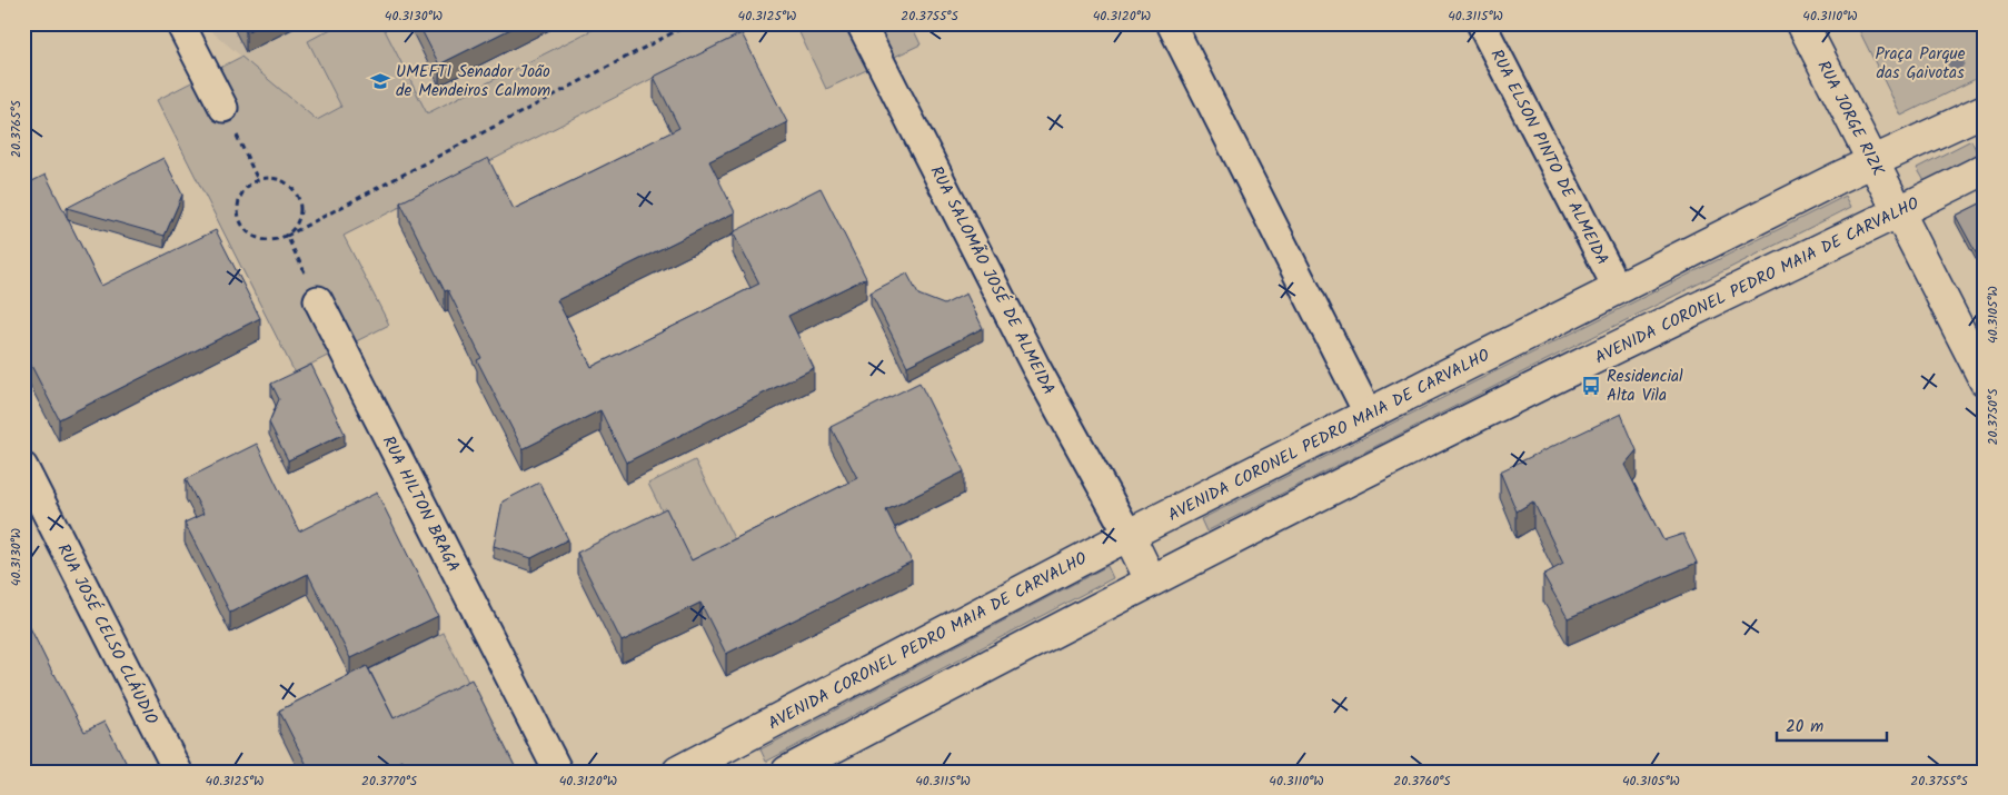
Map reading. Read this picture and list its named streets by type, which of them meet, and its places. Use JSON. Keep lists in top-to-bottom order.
{
  "streets": {
    "street": [
      "RUA JORGE RIZK",
      "RUA ELSON PINTO DE ALMEIDA",
      "RUA SALOMÃO JOSÉ DE ALMEIDA",
      "AVENIDA CORONEL PEDRO MAIA DE CARVALHO",
      "RUA HILTON BRAGA",
      "RUA JOSÉ CELSO CLÁUDIO"
    ]
  },
  "crossings": [
    ["RUA JORGE RIZK", "AVENIDA CORONEL PEDRO MAIA DE CARVALHO"],
    ["RUA ELSON PINTO DE ALMEIDA", "AVENIDA CORONEL PEDRO MAIA DE CARVALHO"],
    ["RUA SALOMÃO JOSÉ DE ALMEIDA", "AVENIDA CORONEL PEDRO MAIA DE CARVALHO"]
  ],
  "parks": ["Praça Parque das Gaivotas"],
  "places": {
    "school or university": ["UMEFTI Senador João de Mendeiros Calmom"],
    "bus stop": ["Residencial Alta Vila"]
  },
  "scale_bar": "20 m",
  "coordinates": [
    "40.3130°W",
    "40.3125°W",
    "20.3755°S",
    "40.3120°W",
    "40.3115°W",
    "40.3110°W",
    "20.3765°S",
    "40.3105°W",
    "20.3750°S",
    "20.3770°S",
    "20.3760°S"
  ]
}
